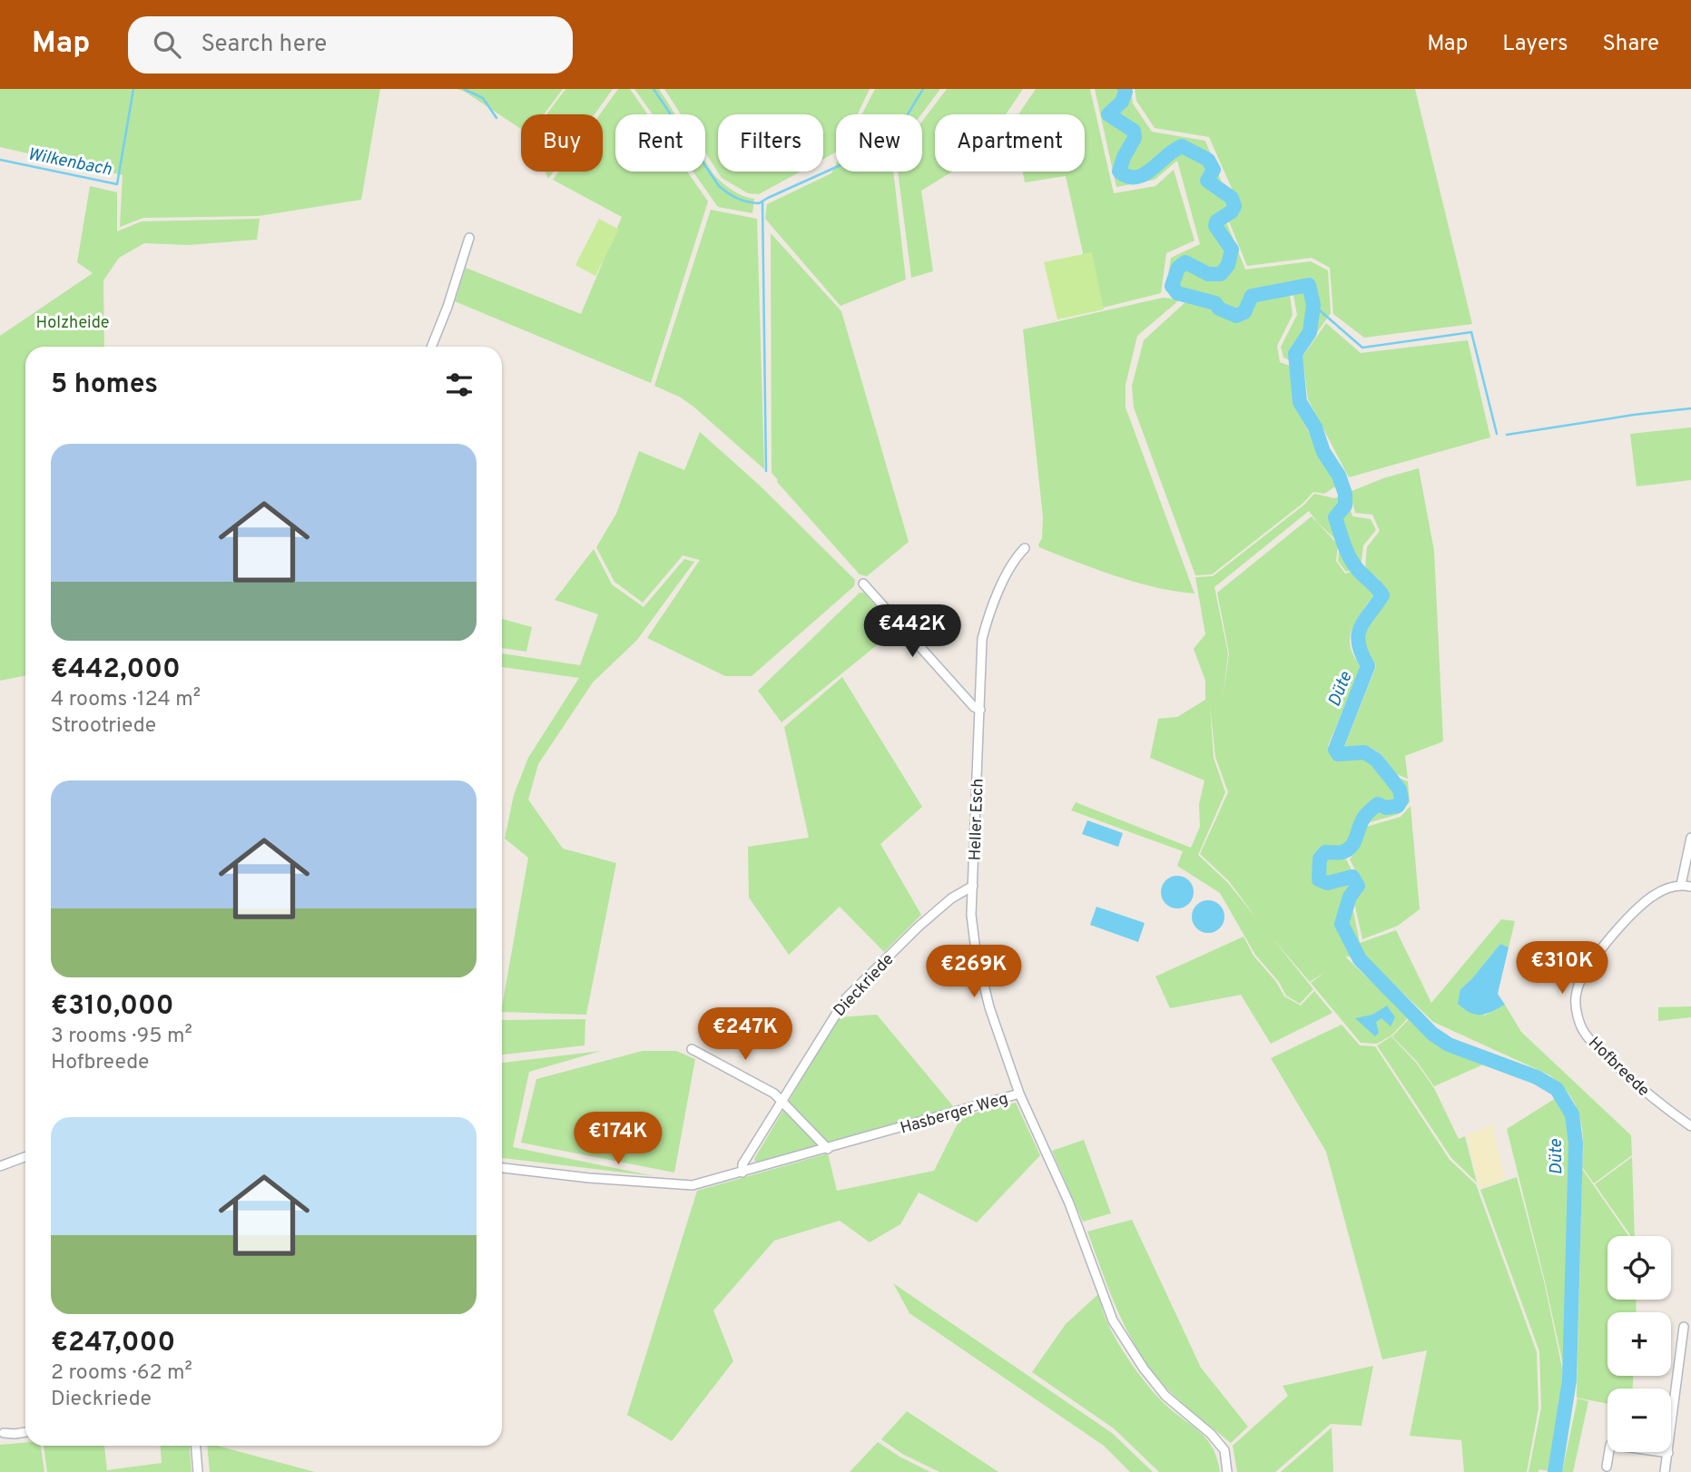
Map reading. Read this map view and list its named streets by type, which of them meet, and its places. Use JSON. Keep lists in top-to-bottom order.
{
  "streets": {
    "street": [
      "Heller Esch",
      "Dieckriede",
      "Hofbreede",
      "Hasberger Weg"
    ]
  },
  "crossings": [
    ["Heller Esch", "Dieckriede"],
    ["Heller Esch", "Hasberger Weg"],
    ["Dieckriede", "Hasberger Weg"]
  ],
  "water": ["Wilkenbach", "Düte"],
  "parks": ["Holzheide"],
  "page": {
    "header": "Map",
    "search": "Search here",
    "nav": ["Map", "Layers", "Share"],
    "chip": [
      "Buy",
      "Rent",
      "Filters",
      "New",
      "Apartment"
    ],
    "heading": "5 homes",
    "list": [
      {
        "name": "€442,000",
        "note": "4 rooms · 124 m² · Strootriede"
      },
      {
        "name": "€310,000",
        "note": "3 rooms · 95 m² · Hofbreede"
      },
      {
        "name": "€247,000",
        "note": "2 rooms · 62 m² · Dieckriede"
      }
    ],
    "price": [
      "€442K",
      "€310K",
      "€269K",
      "€247K",
      "€174K"
    ],
    "map_buttons": ["+", "−"]
  }
}
